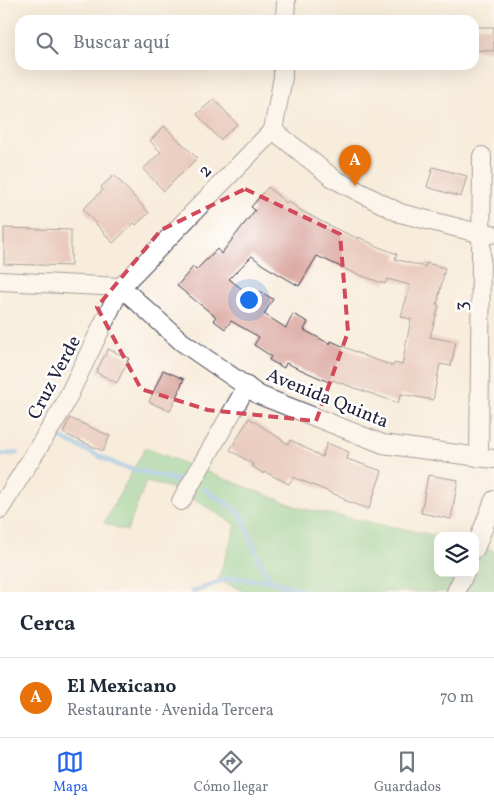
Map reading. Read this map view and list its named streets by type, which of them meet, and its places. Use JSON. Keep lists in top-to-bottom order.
{
  "streets": {
    "street": [
      "2",
      "3",
      "Cruz Verde",
      "Avenida Quinta"
    ]
  },
  "crossings": [
    ["2", "Cruz Verde"],
    ["2", "Avenida Quinta"],
    ["3", "Avenida Quinta"],
    ["Cruz Verde", "Avenida Quinta"]
  ],
  "page": {
    "search": "Buscar aquí",
    "pins": "A",
    "heading": "Cerca",
    "list": [
      {
        "mark": "A",
        "name": "El Mexicano",
        "note": "Restaurante · Avenida Tercera",
        "value": "70 m"
      }
    ],
    "nav": ["Mapa", "Cómo llegar", "Guardados"]
  }
}
